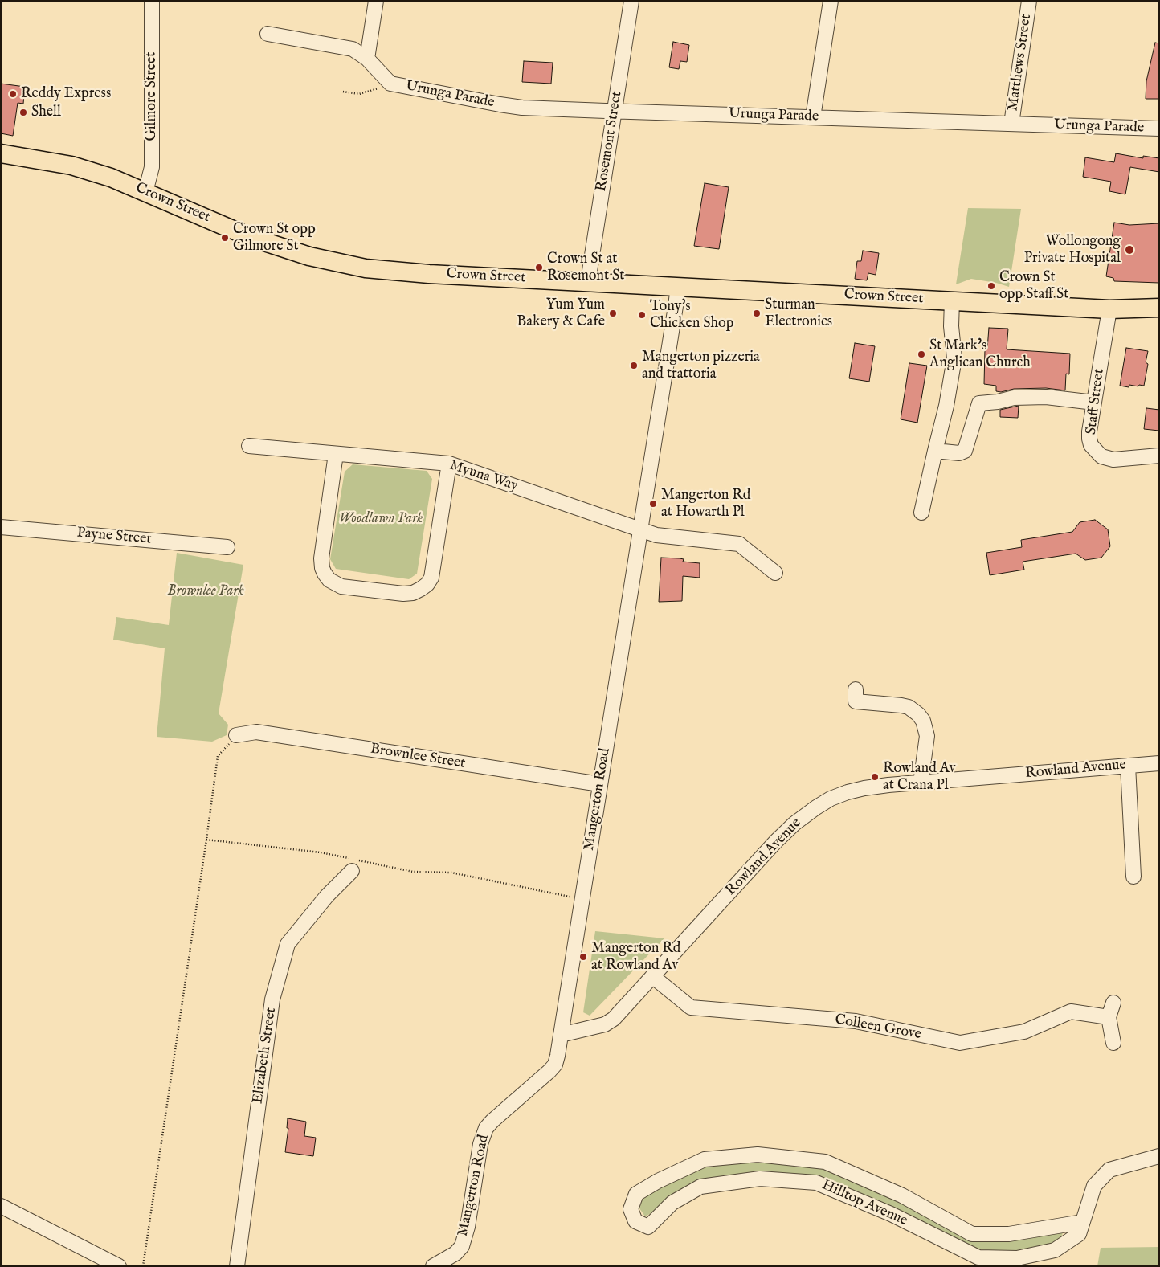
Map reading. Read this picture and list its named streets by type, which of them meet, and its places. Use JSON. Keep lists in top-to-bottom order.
{
  "streets": {
    "main road": ["Crown Street"],
    "street": [
      "Matthews Street",
      "Urunga Parade",
      "Gilmore Street",
      "Rosemont Street",
      "Staff Street",
      "Myuna Way",
      "Payne Street",
      "Brownlee Street",
      "Rowland Avenue",
      "Mangerton Road",
      "Colleen Grove",
      "Elizabeth Street",
      "Hilltop Avenue"
    ]
  },
  "crossings": [
    ["Matthews Street", "Urunga Parade"],
    ["Urunga Parade", "Rosemont Street"],
    ["Gilmore Street", "Crown Street"],
    ["Rosemont Street", "Crown Street"],
    ["Crown Street", "Staff Street"],
    ["Crown Street", "Mangerton Road"],
    ["Myuna Way", "Mangerton Road"],
    ["Brownlee Street", "Mangerton Road"],
    ["Rowland Avenue", "Mangerton Road"],
    ["Rowland Avenue", "Colleen Grove"]
  ],
  "parks": ["Woodlawn Park", "Brownlee Park"],
  "places": [
    "Reddy Express",
    "Shell",
    "Crown St opp Gilmore St",
    "Wollongong Private Hospital",
    "Crown St at Rosemont St",
    "Crown St opp Staff St",
    "Yum Yum Bakery & Cafe",
    "Sturman Electronics",
    "Tony's Chicken Shop",
    "St Mark's Anglican Church",
    "Mangerton pizzeria and trattoria",
    "Mangerton Rd at Howarth Pl",
    "Rowland Av at Crana Pl",
    "Mangerton Rd at Rowland Av"
  ]
}
